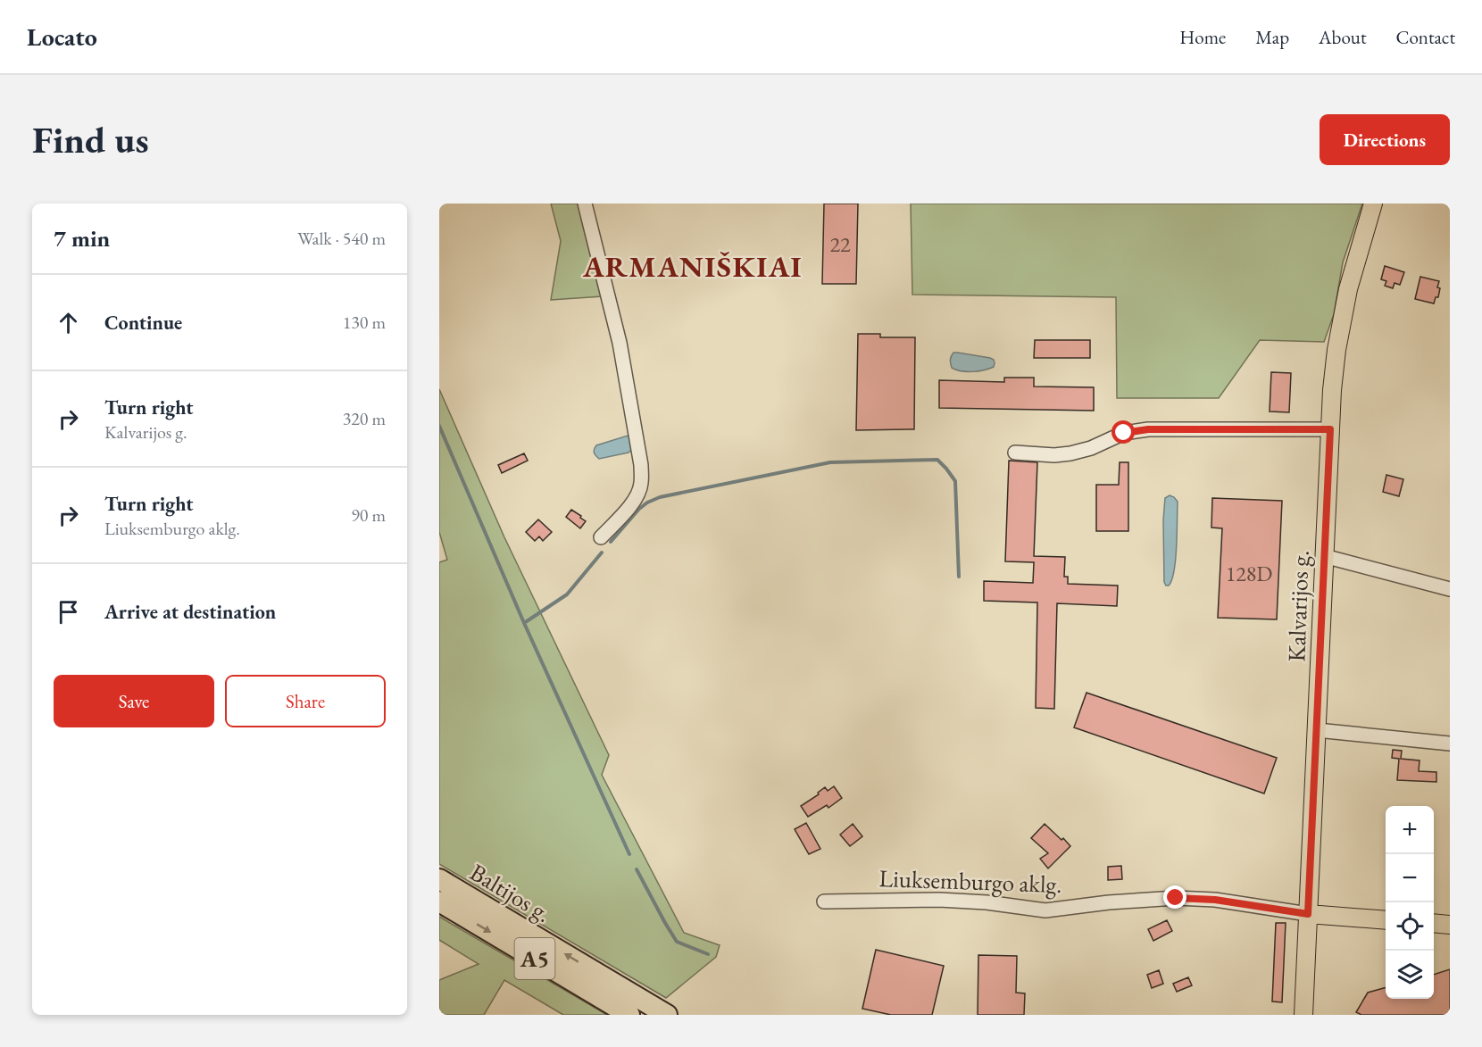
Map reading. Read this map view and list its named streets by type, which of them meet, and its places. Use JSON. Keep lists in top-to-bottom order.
{
  "streets": {
    "highway": ["Baltijos g.", "A5"],
    "main road": ["Kalvarijos g."],
    "street": ["Liuksemburgo aklg."]
  },
  "crossings": [
    ["Kalvarijos g.", "Liuksemburgo aklg."]
  ],
  "districts": ["ARMANIŠKIAI"],
  "house_numbers": ["22", "128D"],
  "page": {
    "header": "Locato",
    "nav": [
      "Home",
      "Map",
      "About",
      "Contact"
    ],
    "buttons": [
      "Directions",
      ["Save", "Share"]
    ],
    "title": "Find us",
    "heading": ["7 min", "Walk · 540 m"],
    "list": [
      ["Continue", "130 m"],
      ["Turn right", "Kalvarijos g.", "320 m"],
      ["Turn right", "Liuksemburgo aklg.", "90 m"],
      "Arrive at destination"
    ],
    "map_buttons": ["+", "−"]
  }
}
